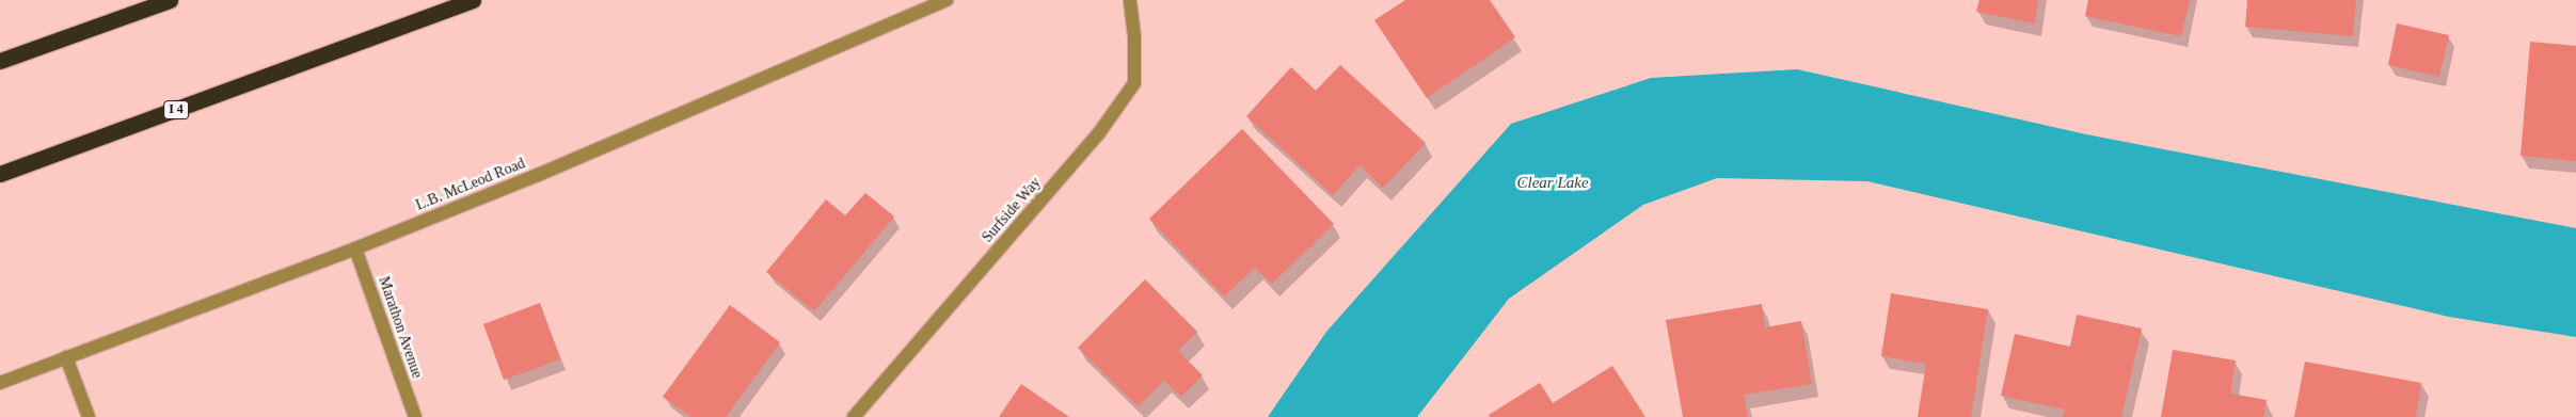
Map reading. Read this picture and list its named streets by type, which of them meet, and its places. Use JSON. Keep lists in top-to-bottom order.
{
  "streets": {
    "highway": ["I 4"],
    "street": ["L.B. McLeod Road", "Surfside Way", "Marathon Avenue"]
  },
  "crossings": [
    ["L.B. McLeod Road", "Marathon Avenue"]
  ],
  "water": ["Clear Lake"]
}
